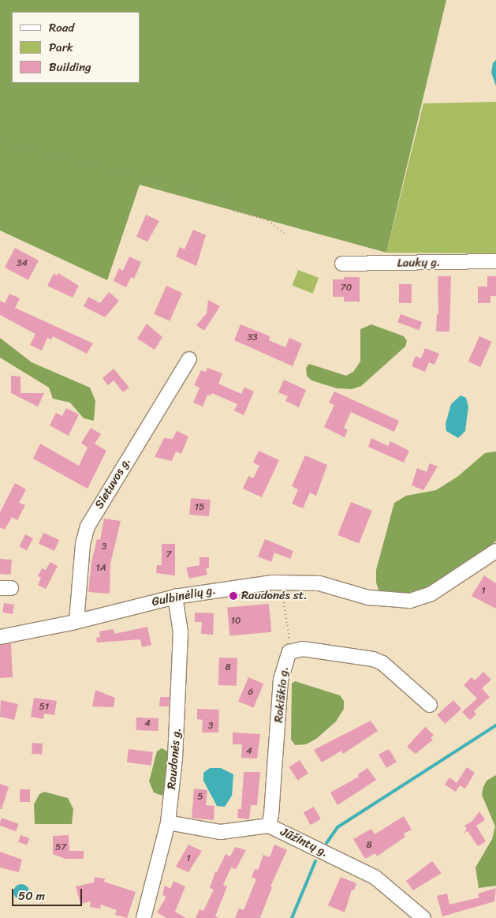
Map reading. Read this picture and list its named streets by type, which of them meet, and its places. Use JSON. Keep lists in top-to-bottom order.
{
  "streets": {
    "street": [
      "Laukų g.",
      "Sietuvos g.",
      "Gulbinėlių g.",
      "Rokiškio g.",
      "Raudonės g.",
      "Jūžintų g."
    ]
  },
  "crossings": [
    ["Sietuvos g.", "Gulbinėlių g."],
    ["Gulbinėlių g.", "Raudonės g."],
    ["Rokiškio g.", "Jūžintų g."],
    ["Raudonės g.", "Jūžintų g."]
  ],
  "places": ["Raudonės st."],
  "house_numbers": [
    "34",
    "70",
    "33",
    "15",
    "3",
    "7",
    "1A",
    "1",
    "10",
    "8",
    "6",
    "51",
    "4",
    "3",
    "4",
    "5",
    "8",
    "57",
    "1"
  ],
  "legend": ["Road", "Park", "Building"],
  "scale_bar": "50 m"
}
